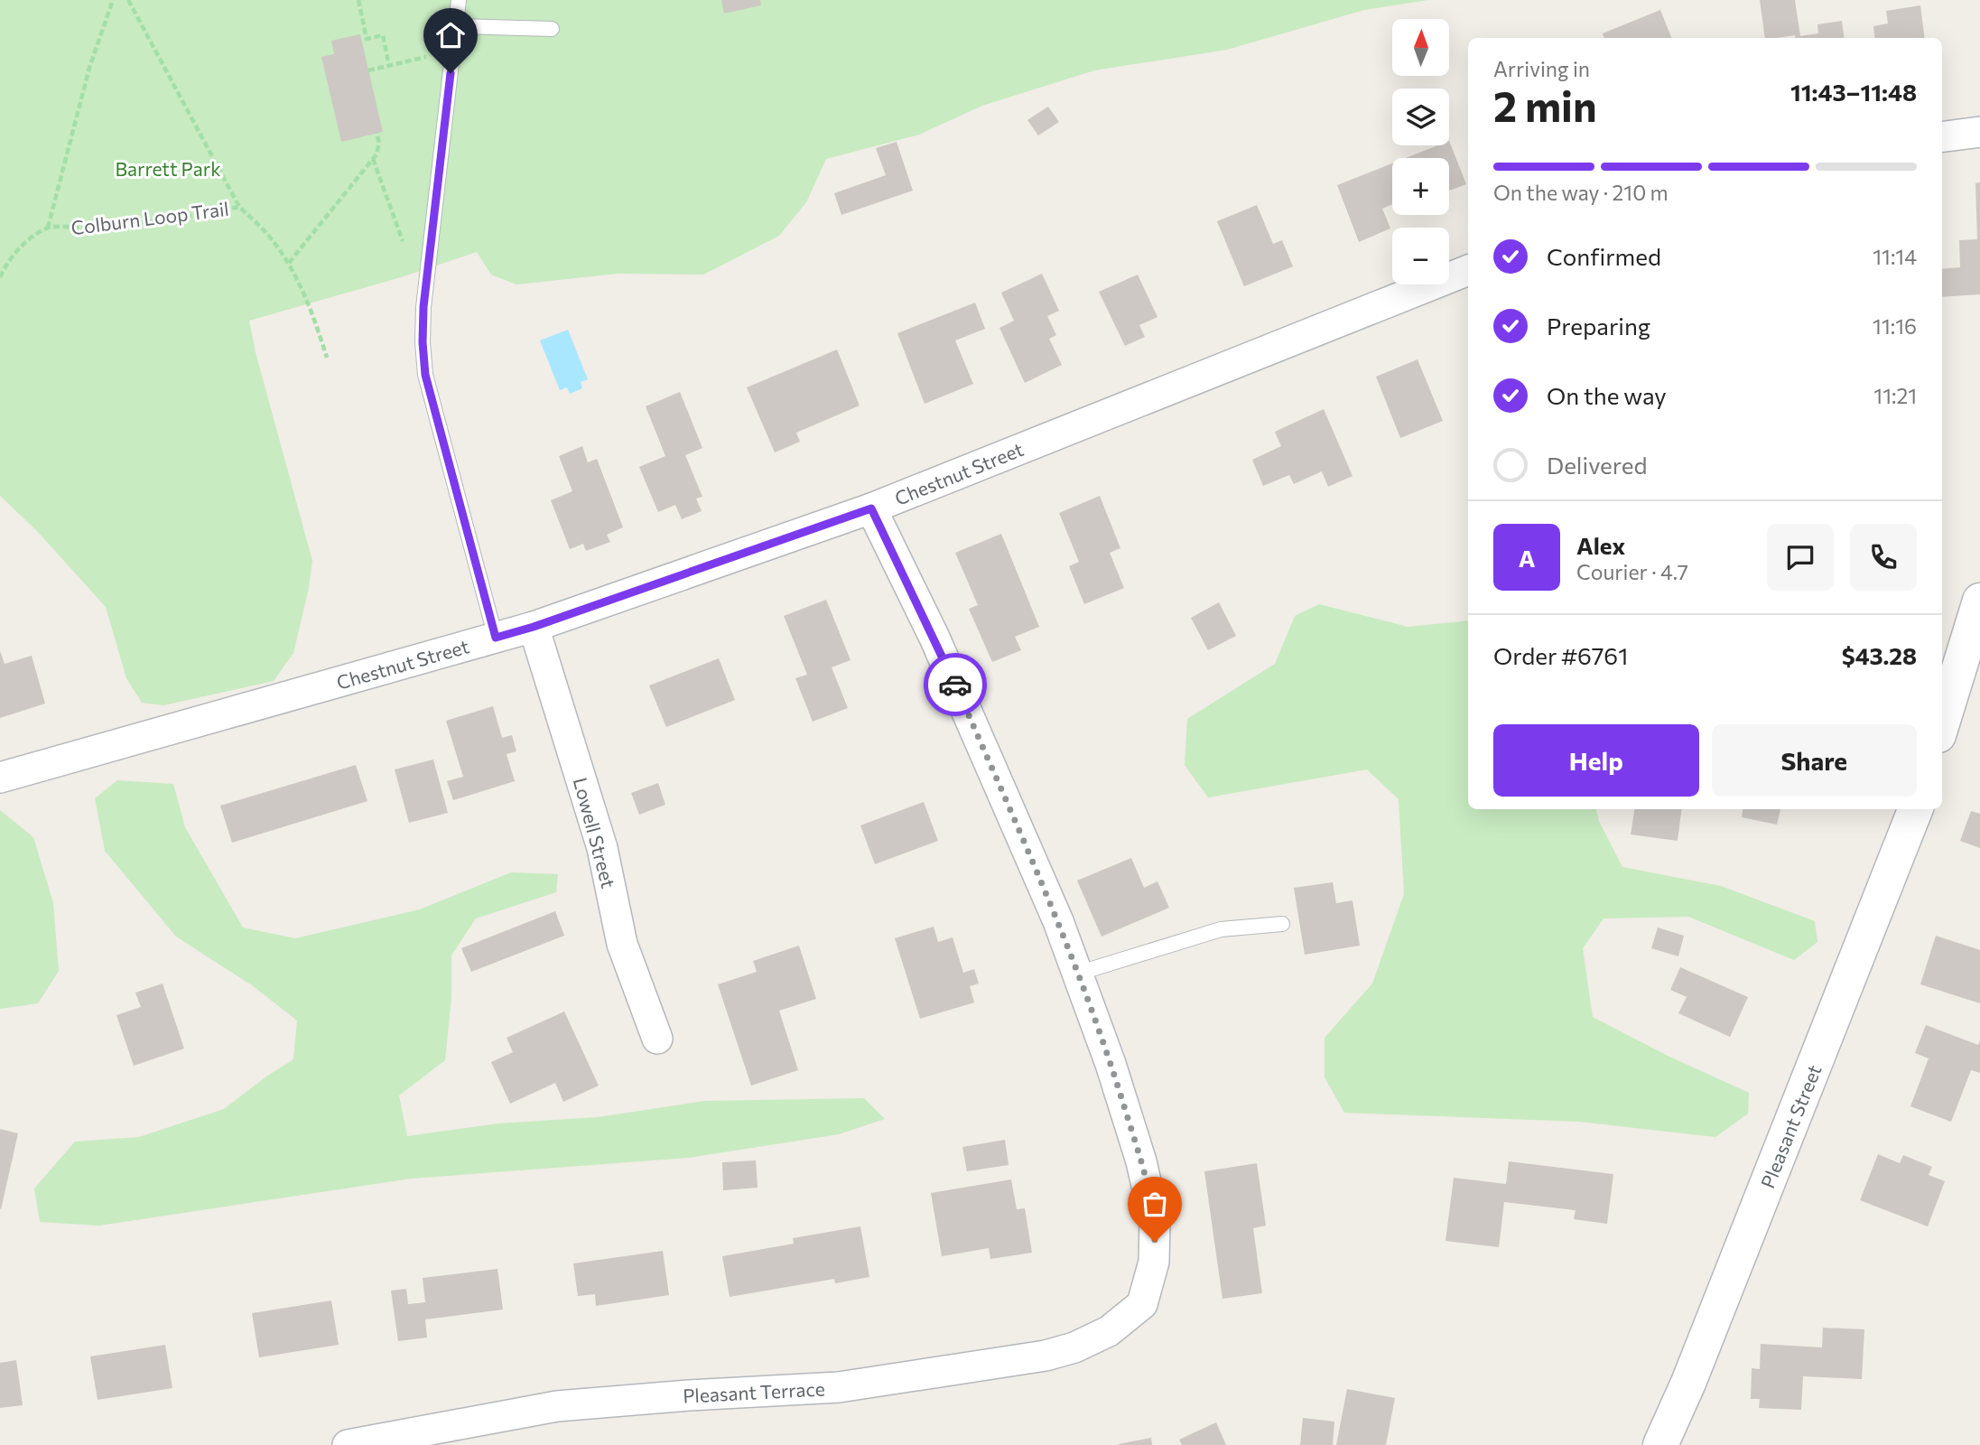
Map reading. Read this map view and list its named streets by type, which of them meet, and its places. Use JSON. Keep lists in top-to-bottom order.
{
  "streets": {
    "street": [
      "Chestnut Street",
      "Lowell Street",
      "Pleasant Street",
      "Pleasant Terrace"
    ],
    "path": ["Colburn Loop Trail"]
  },
  "crossings": [
    ["Chestnut Street", "Lowell Street"]
  ],
  "parks": ["Barrett Park"],
  "north": "top",
  "page": {
    "map_buttons": ["+", "−"],
    "heading": ["2 min", "Arriving in", "11:43–11:48"],
    "panel": [
      "Alex",
      "Courier · 4.7",
      "Order #6761",
      "$43.28"
    ],
    "bar": "On the way · 210 m",
    "list": [
      ["Confirmed", "11:14"],
      ["Preparing", "11:16"],
      ["On the way", "11:21"],
      "Delivered"
    ],
    "round": "A",
    "buttons": ["Help", "Share"]
  }
}
